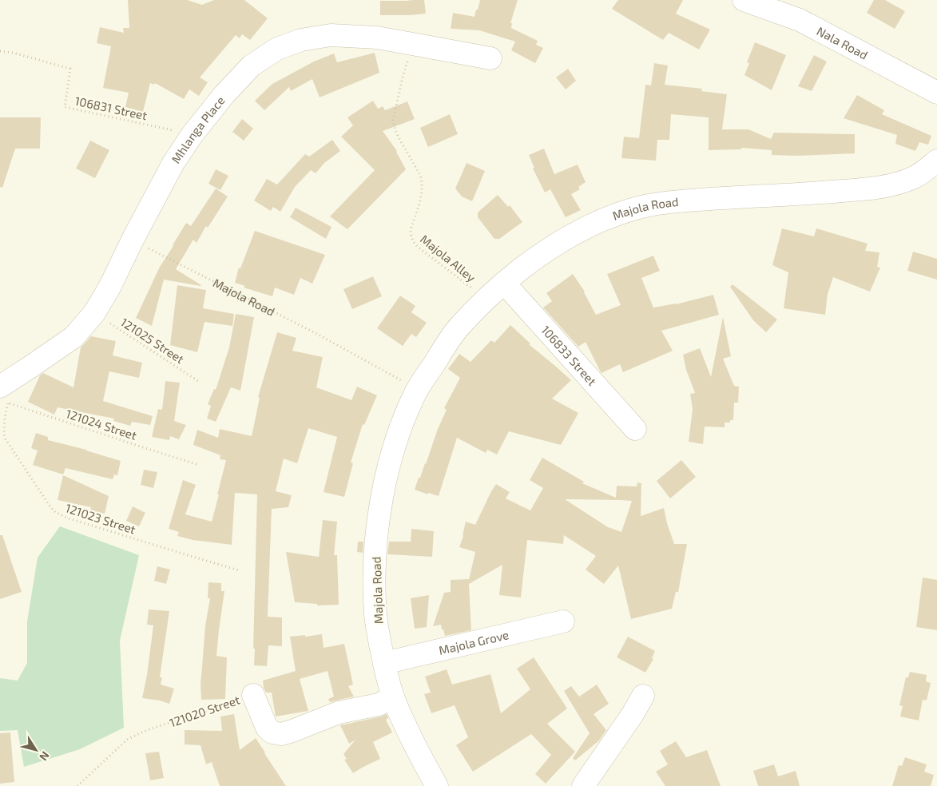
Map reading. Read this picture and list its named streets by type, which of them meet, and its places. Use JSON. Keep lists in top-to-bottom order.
{
  "streets": {
    "street": [
      "Nala Road",
      "Mhlanga Place",
      "Majola Road",
      "106833 Street",
      "Majola Grove",
      "121020 Street"
    ],
    "path": [
      "106831 Street",
      "Majola Alley",
      "121025 Street",
      "121024 Street",
      "121023 Street"
    ]
  },
  "crossings": [
    ["106831 Street", "Mhlanga Place"],
    ["Mhlanga Place", "Majola Road"],
    ["Mhlanga Place", "Majola Alley"],
    ["Mhlanga Place", "121025 Street"],
    ["Mhlanga Place", "121024 Street"],
    ["Mhlanga Place", "121023 Street"],
    ["Majola Road", "Majola Alley"],
    ["Majola Road", "106833 Street"],
    ["Majola Road", "Majola Grove"],
    ["Majola Road", "121020 Street"],
    ["121024 Street", "121023 Street"]
  ],
  "north": "bottom right"
}
